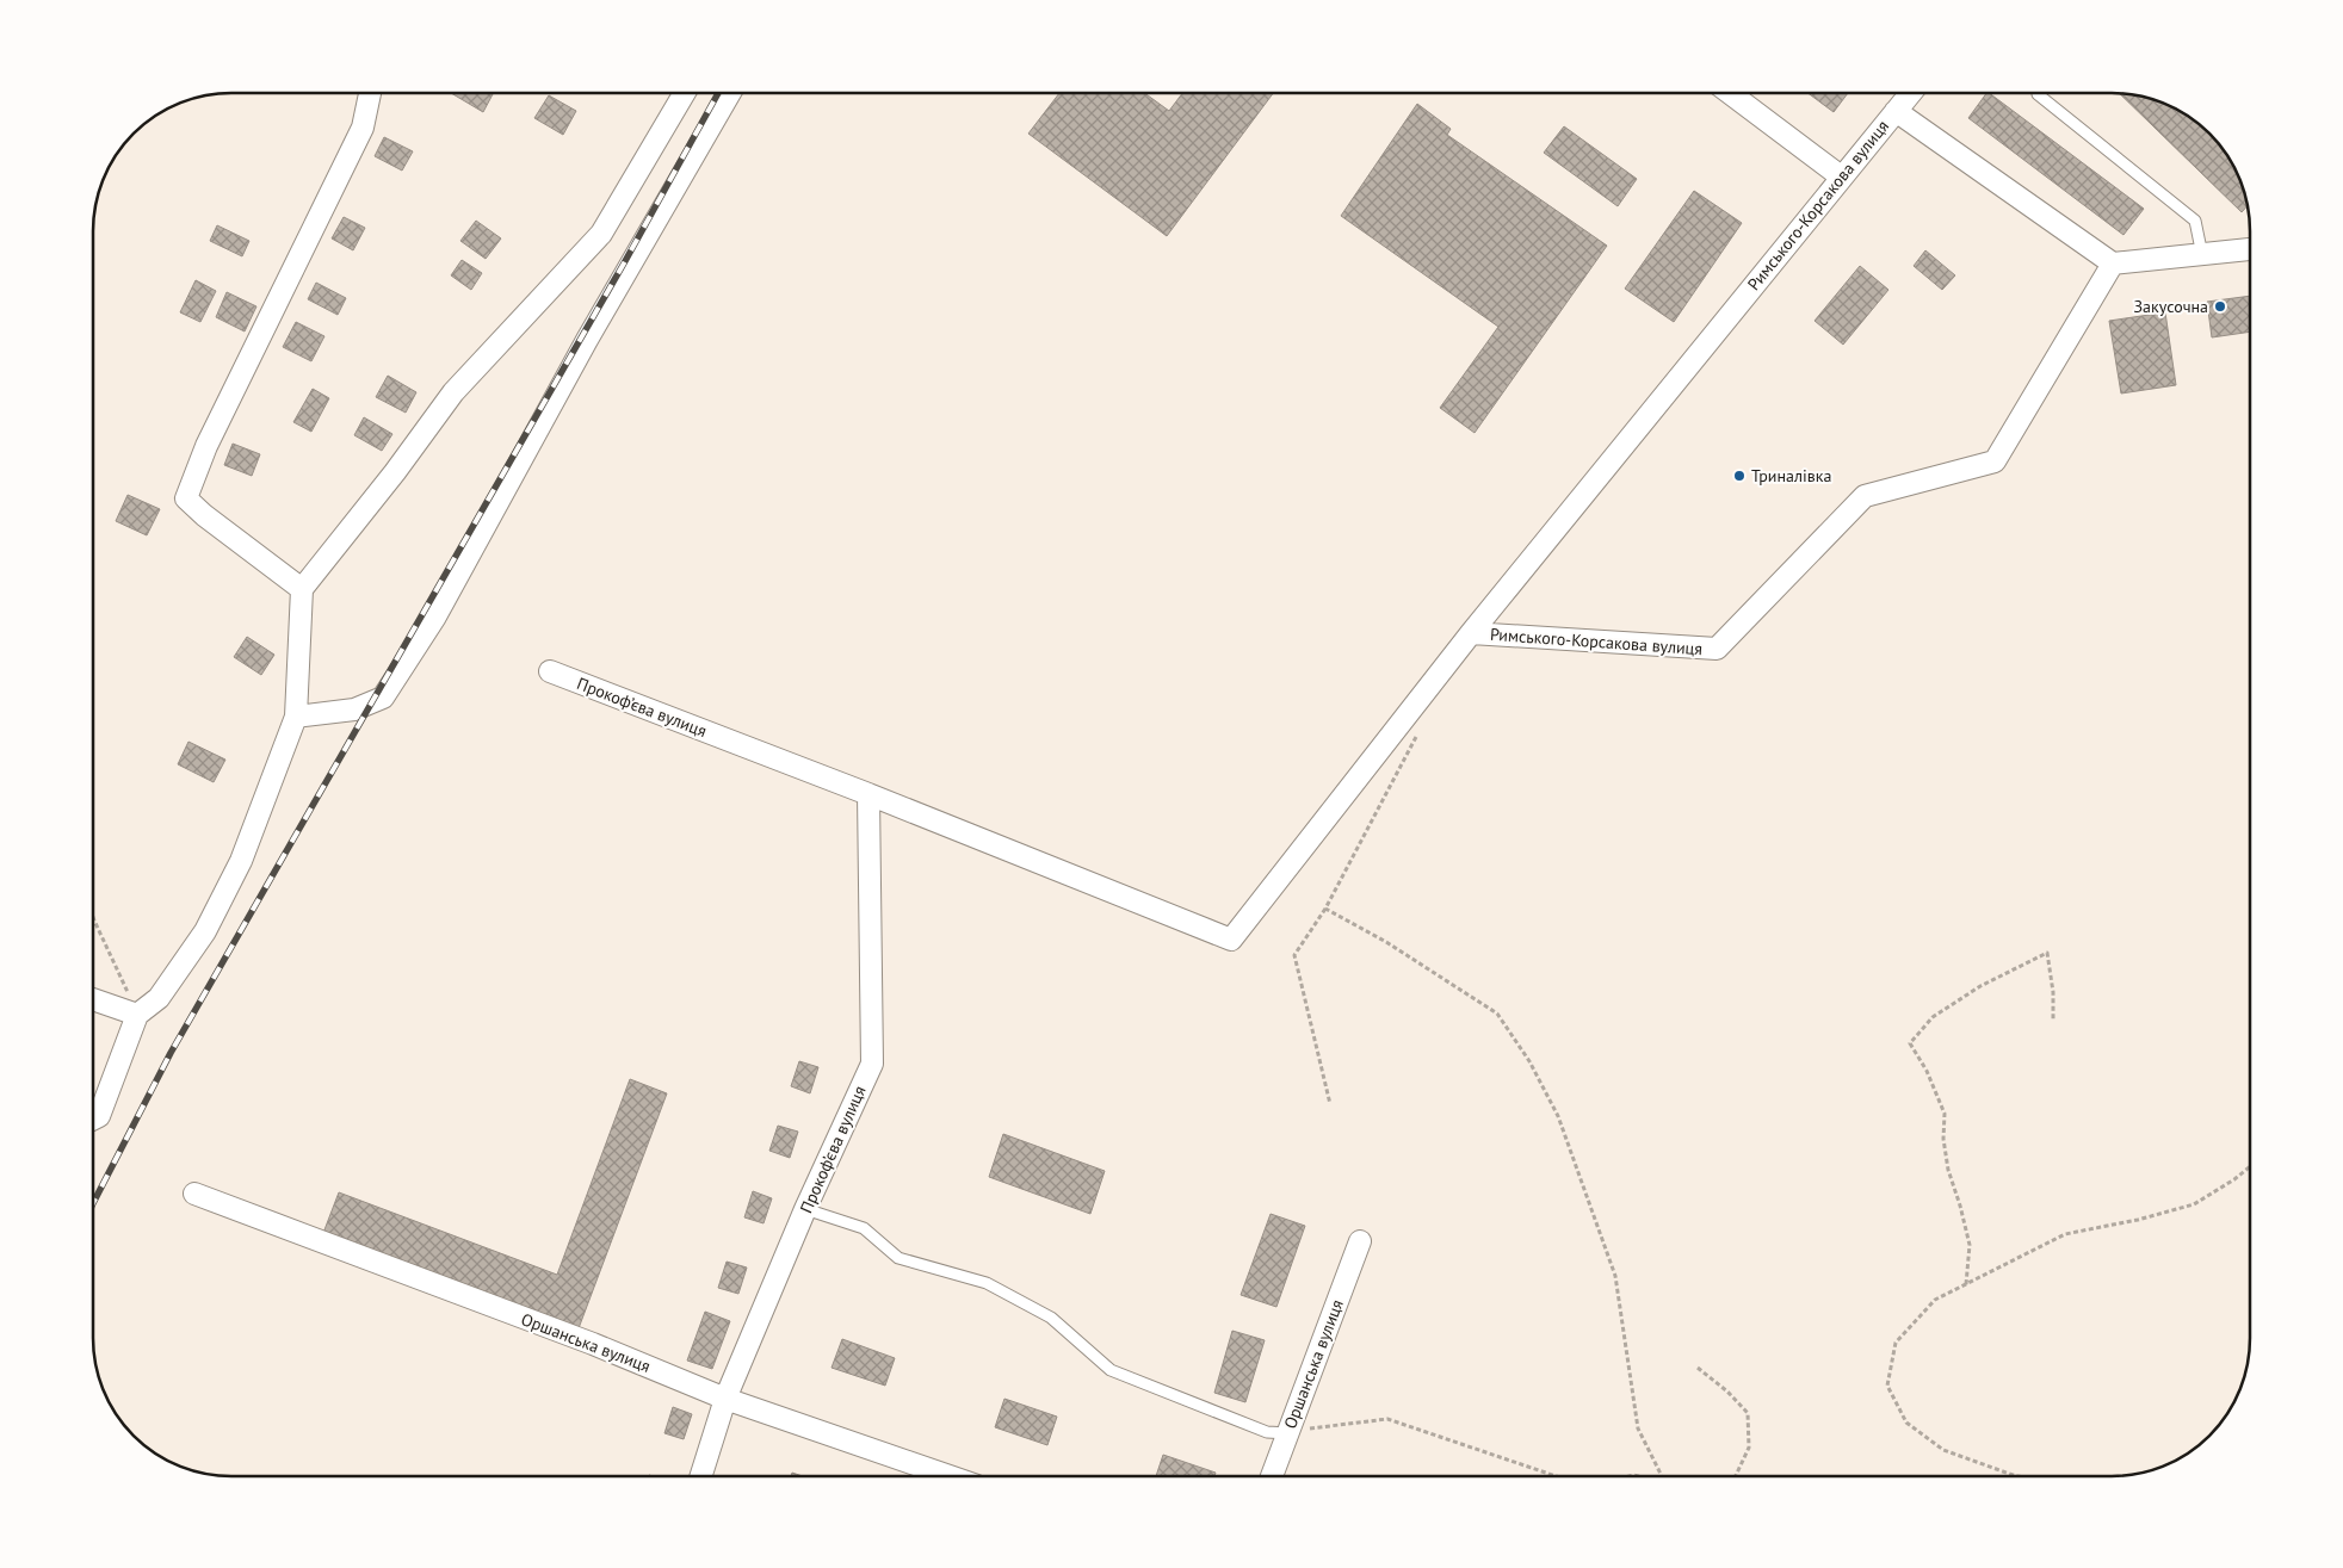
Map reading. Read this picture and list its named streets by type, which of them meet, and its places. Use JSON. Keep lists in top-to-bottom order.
{
  "streets": {
    "street": ["Римського-Корсакова вулиця", "Прокоф’єва вулиця", "Оршанська вулиця"]
  },
  "crossings": [
    ["Римського-Корсакова вулиця", "Прокоф’єва вулиця"],
    ["Прокоф’єва вулиця", "Оршанська вулиця"]
  ],
  "places": ["Закусочна", "Триналівка"]
}
